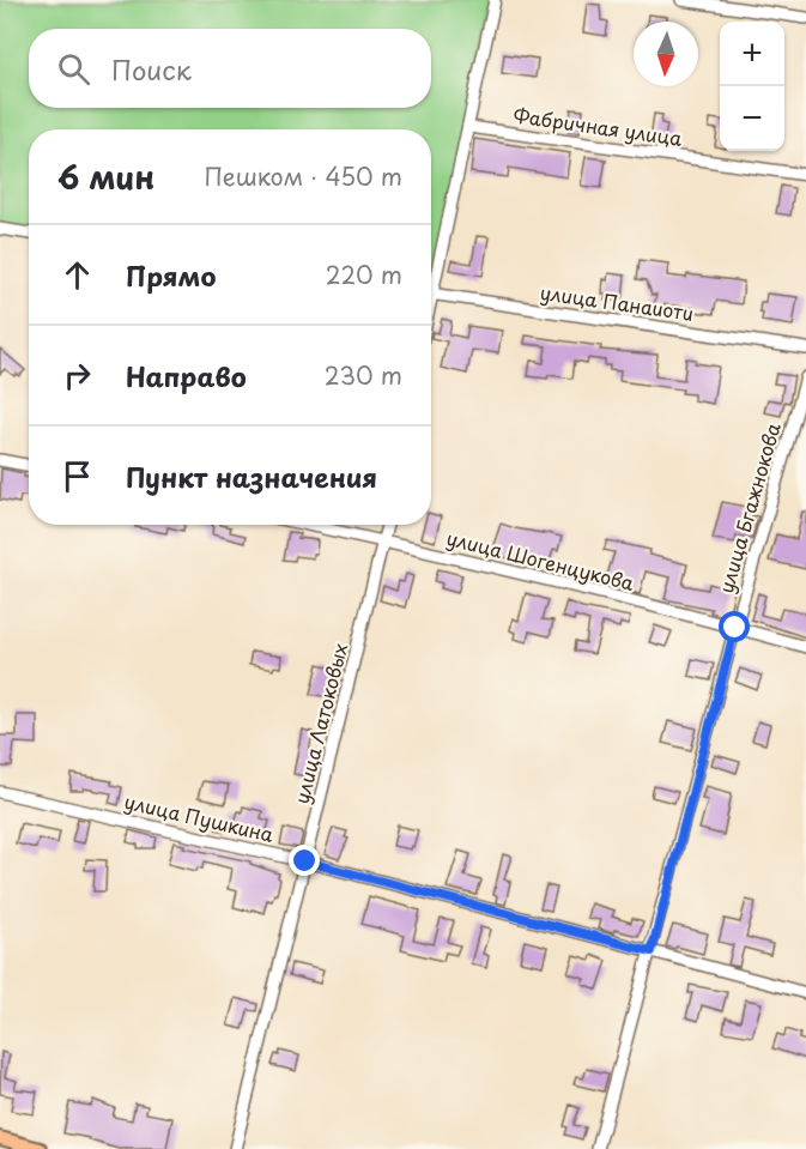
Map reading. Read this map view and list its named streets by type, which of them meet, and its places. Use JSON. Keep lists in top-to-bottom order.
{
  "streets": {
    "street": [
      "Фабричная улица",
      "улица Панаиоти",
      "улица Бгажнокова",
      "улица Шогенцукова",
      "улица Латоковых",
      "улица Пушкина"
    ]
  },
  "crossings": [
    ["улица Бгажнокова", "улица Шогенцукова"],
    ["улица Бгажнокова", "улица Пушкина"],
    ["улица Шогенцукова", "улица Латоковых"],
    ["улица Латоковых", "улица Пушкина"]
  ],
  "north": "bottom",
  "page": {
    "map_buttons": ["+", "−"],
    "search": "Поиск",
    "heading": ["6 мин", "Пешком · 450 m"],
    "list": [
      ["Прямо", "220 m"],
      ["Направо", "230 m"],
      "Пункт назначения"
    ]
  }
}
